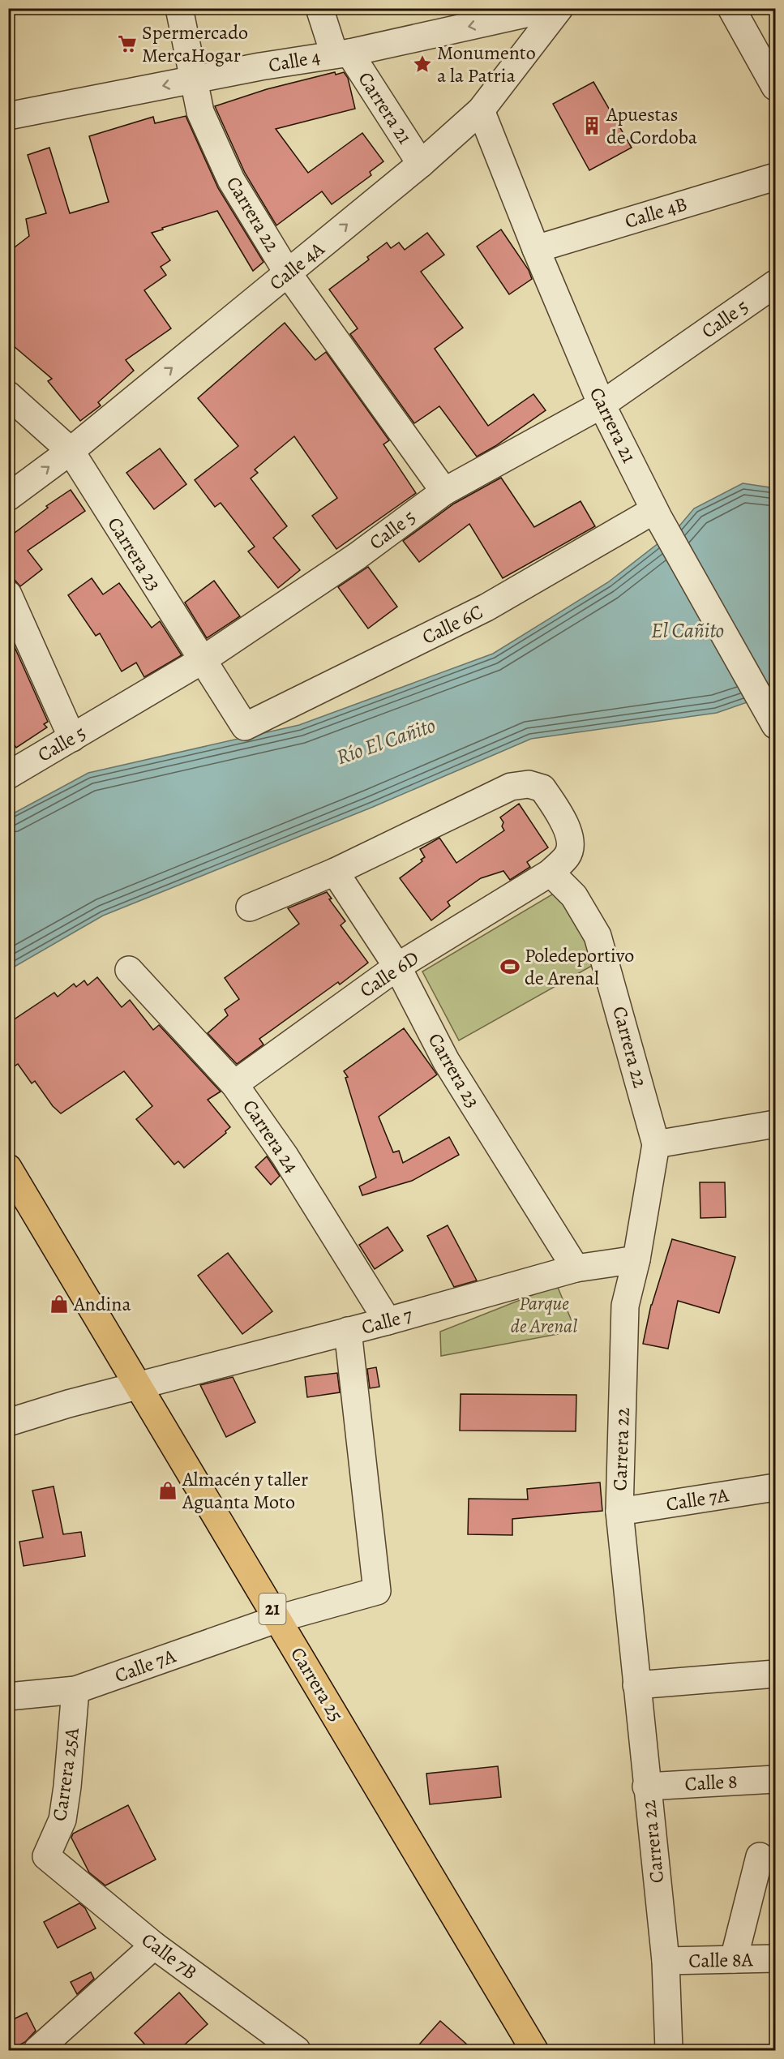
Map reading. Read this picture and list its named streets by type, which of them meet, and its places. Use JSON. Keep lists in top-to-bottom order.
{
  "streets": {
    "main road": ["21", "Carrera 25"],
    "street": [
      "Calle 4",
      "Carrera 21",
      "Calle 4B",
      "Carrera 22",
      "Calle 4A",
      "Calle 5",
      "Carrera 23",
      "Calle 6C",
      "Calle 6D",
      "Carrera 24",
      "Calle 7",
      "Calle 7A",
      "Carrera 25A",
      "Calle 8",
      "Calle 7B",
      "Calle 8A"
    ]
  },
  "crossings": [
    ["Calle 4", "Carrera 21"],
    ["Calle 4", "Carrera 22"],
    ["Carrera 21", "Calle 4B"],
    ["Carrera 21", "Calle 4A"],
    ["Carrera 21", "Calle 5"],
    ["Carrera 21", "Calle 6C"],
    ["Carrera 22", "Calle 4A"],
    ["Carrera 22", "Calle 5"],
    ["Carrera 22", "Calle 6D"],
    ["Carrera 22", "Calle 7"],
    ["Carrera 22", "Calle 7A"],
    ["Carrera 22", "Calle 8"],
    ["Carrera 22", "Calle 8A"],
    ["Calle 4A", "Carrera 23"],
    ["Calle 5", "Carrera 23"],
    ["Carrera 23", "Calle 6C"],
    ["Carrera 23", "Calle 6D"],
    ["Carrera 23", "Calle 7"],
    ["Calle 6D", "Carrera 24"],
    ["Carrera 24", "Calle 7"],
    ["Calle 7", "Calle 7A"],
    ["Calle 7", "Carrera 25"],
    ["Calle 7A", "Carrera 25"],
    ["Calle 7A", "Carrera 25A"],
    ["Carrera 25A", "Calle 7B"]
  ],
  "one_way": ["Calle 4", "Calle 4A"],
  "water": ["El Cañito", "Río El Cañito"],
  "parks": ["Parque de Arenal"],
  "places": {
    "supermarket": ["Spermercado MercaHogar"],
    "place": ["Monumento a la Patria"],
    "building": ["Apuestas de Cordoba"],
    "sports": ["Poledeportivo de Arenal"],
    "shop": ["Andina", "Almacén y taller Aguanta Moto"]
  }
}
